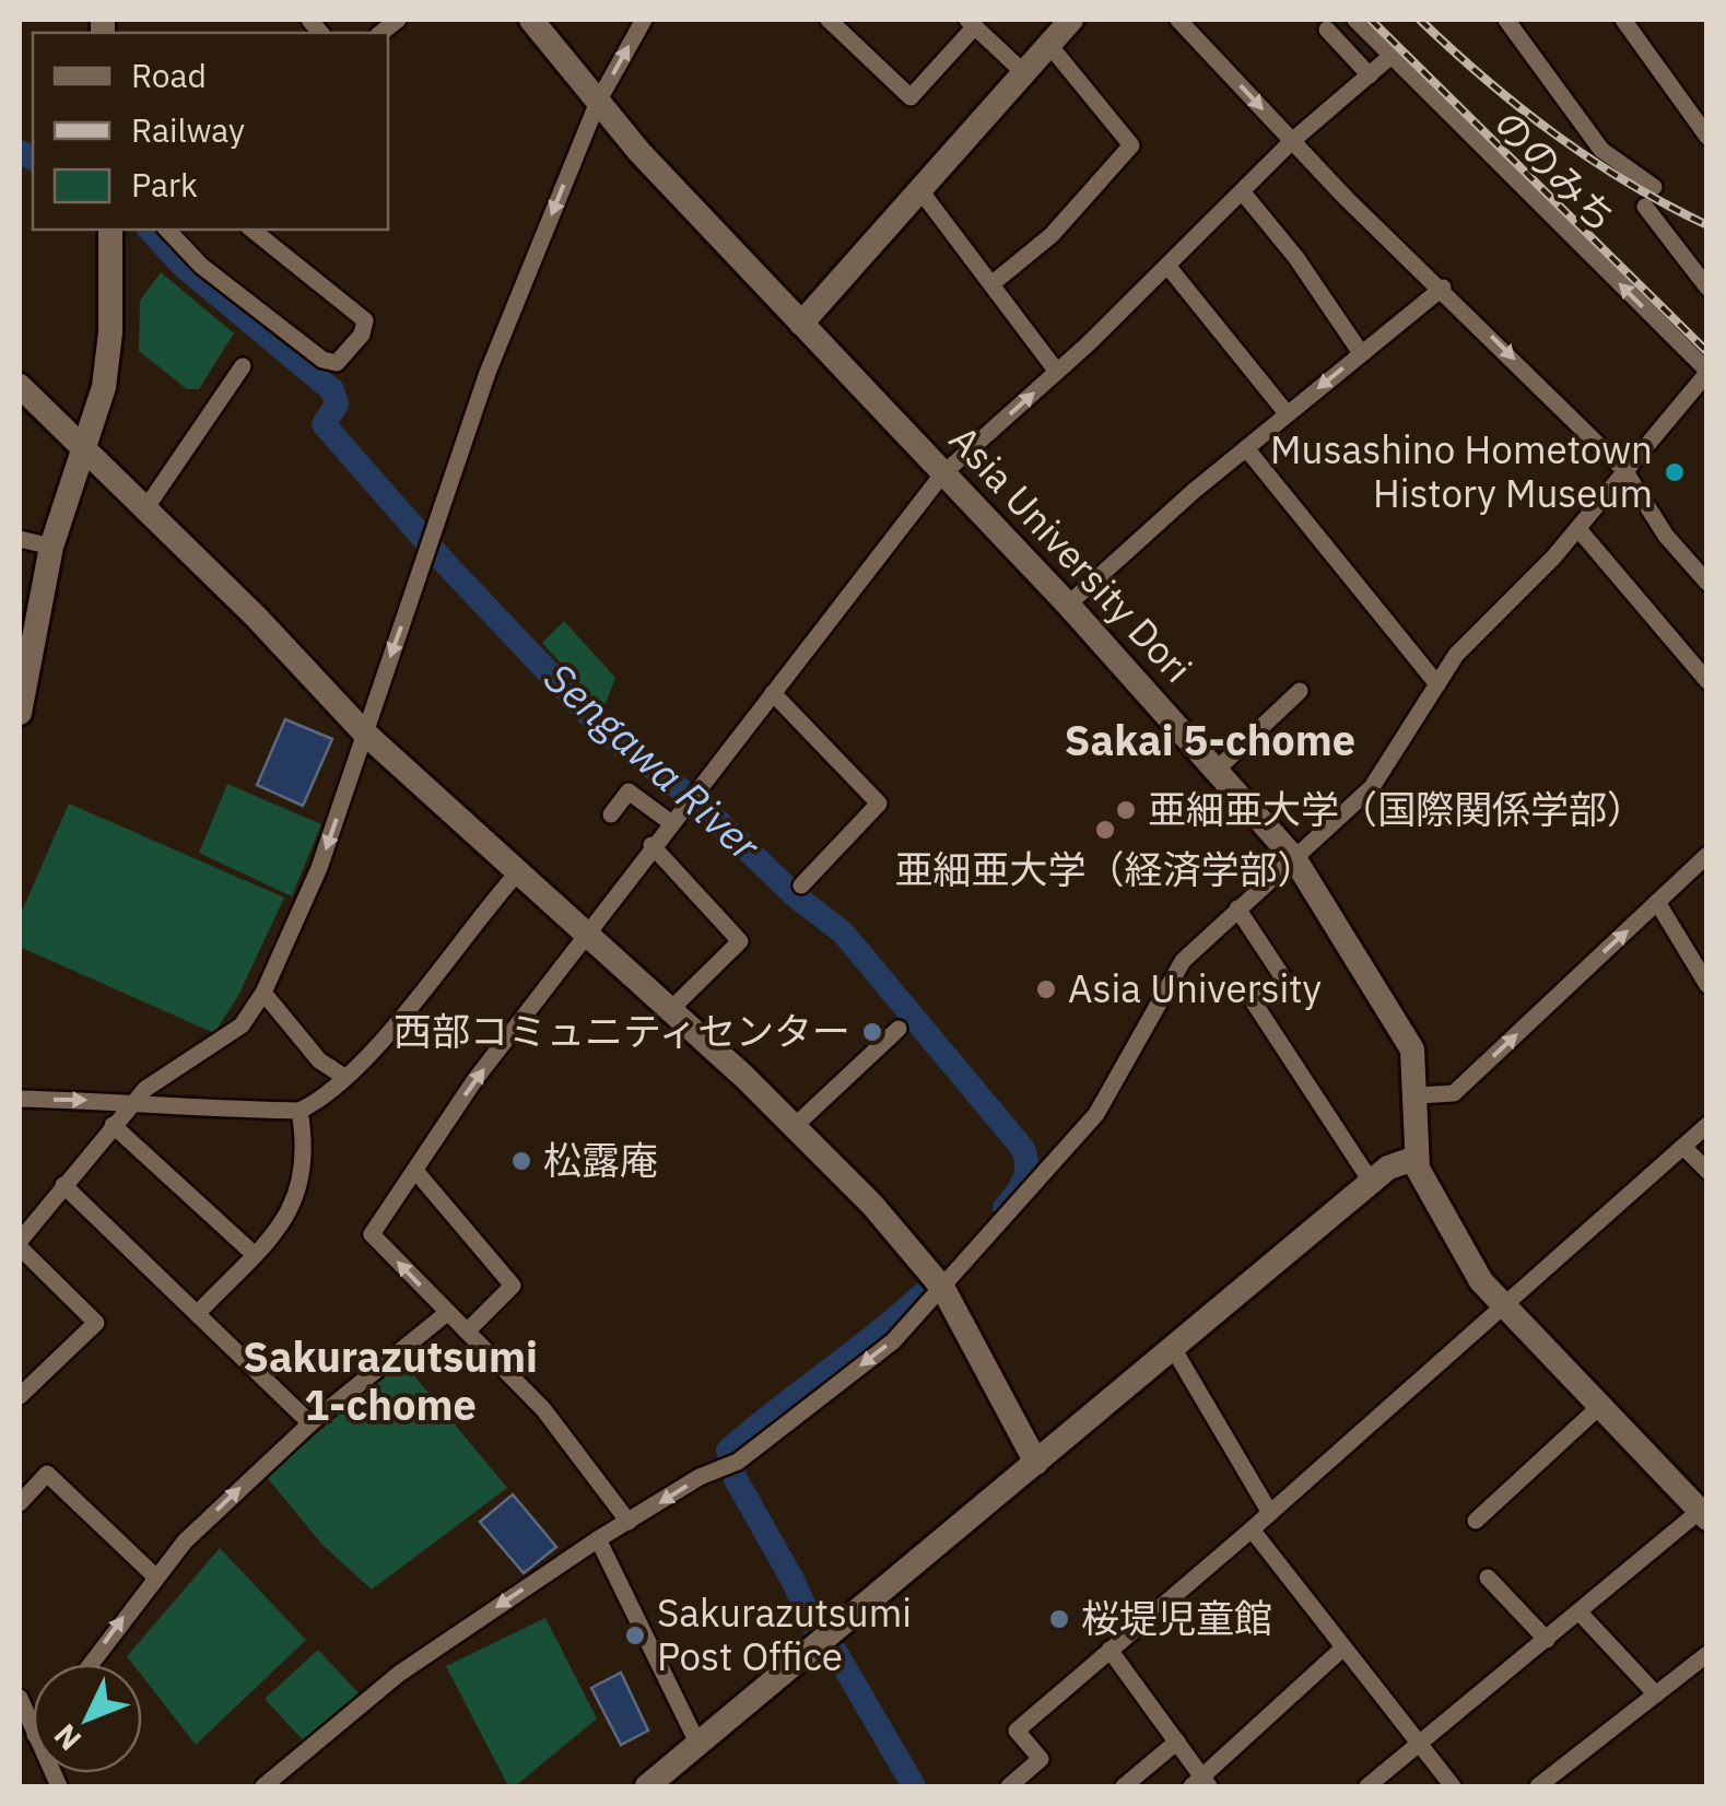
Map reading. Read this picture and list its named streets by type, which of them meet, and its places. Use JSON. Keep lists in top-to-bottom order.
{
  "streets": {
    "street": ["ののみち", "Asia University Dori"]
  },
  "districts": ["Sakai 5-chome", "Sakurazutsumi 1-chome"],
  "water": ["Sengawa River"],
  "places": [
    "Musashino Hometown History Museum",
    "亜細亜大学（国際関係学部）",
    "亜細亜大学（経済学部）",
    "Asia University",
    "西部コミュニティセンター",
    "松露庵",
    "桜堤児童館",
    "Sakurazutsumi Post Office"
  ],
  "legend": ["Road", "Railway", "Park"],
  "north": "bottom left"
}
